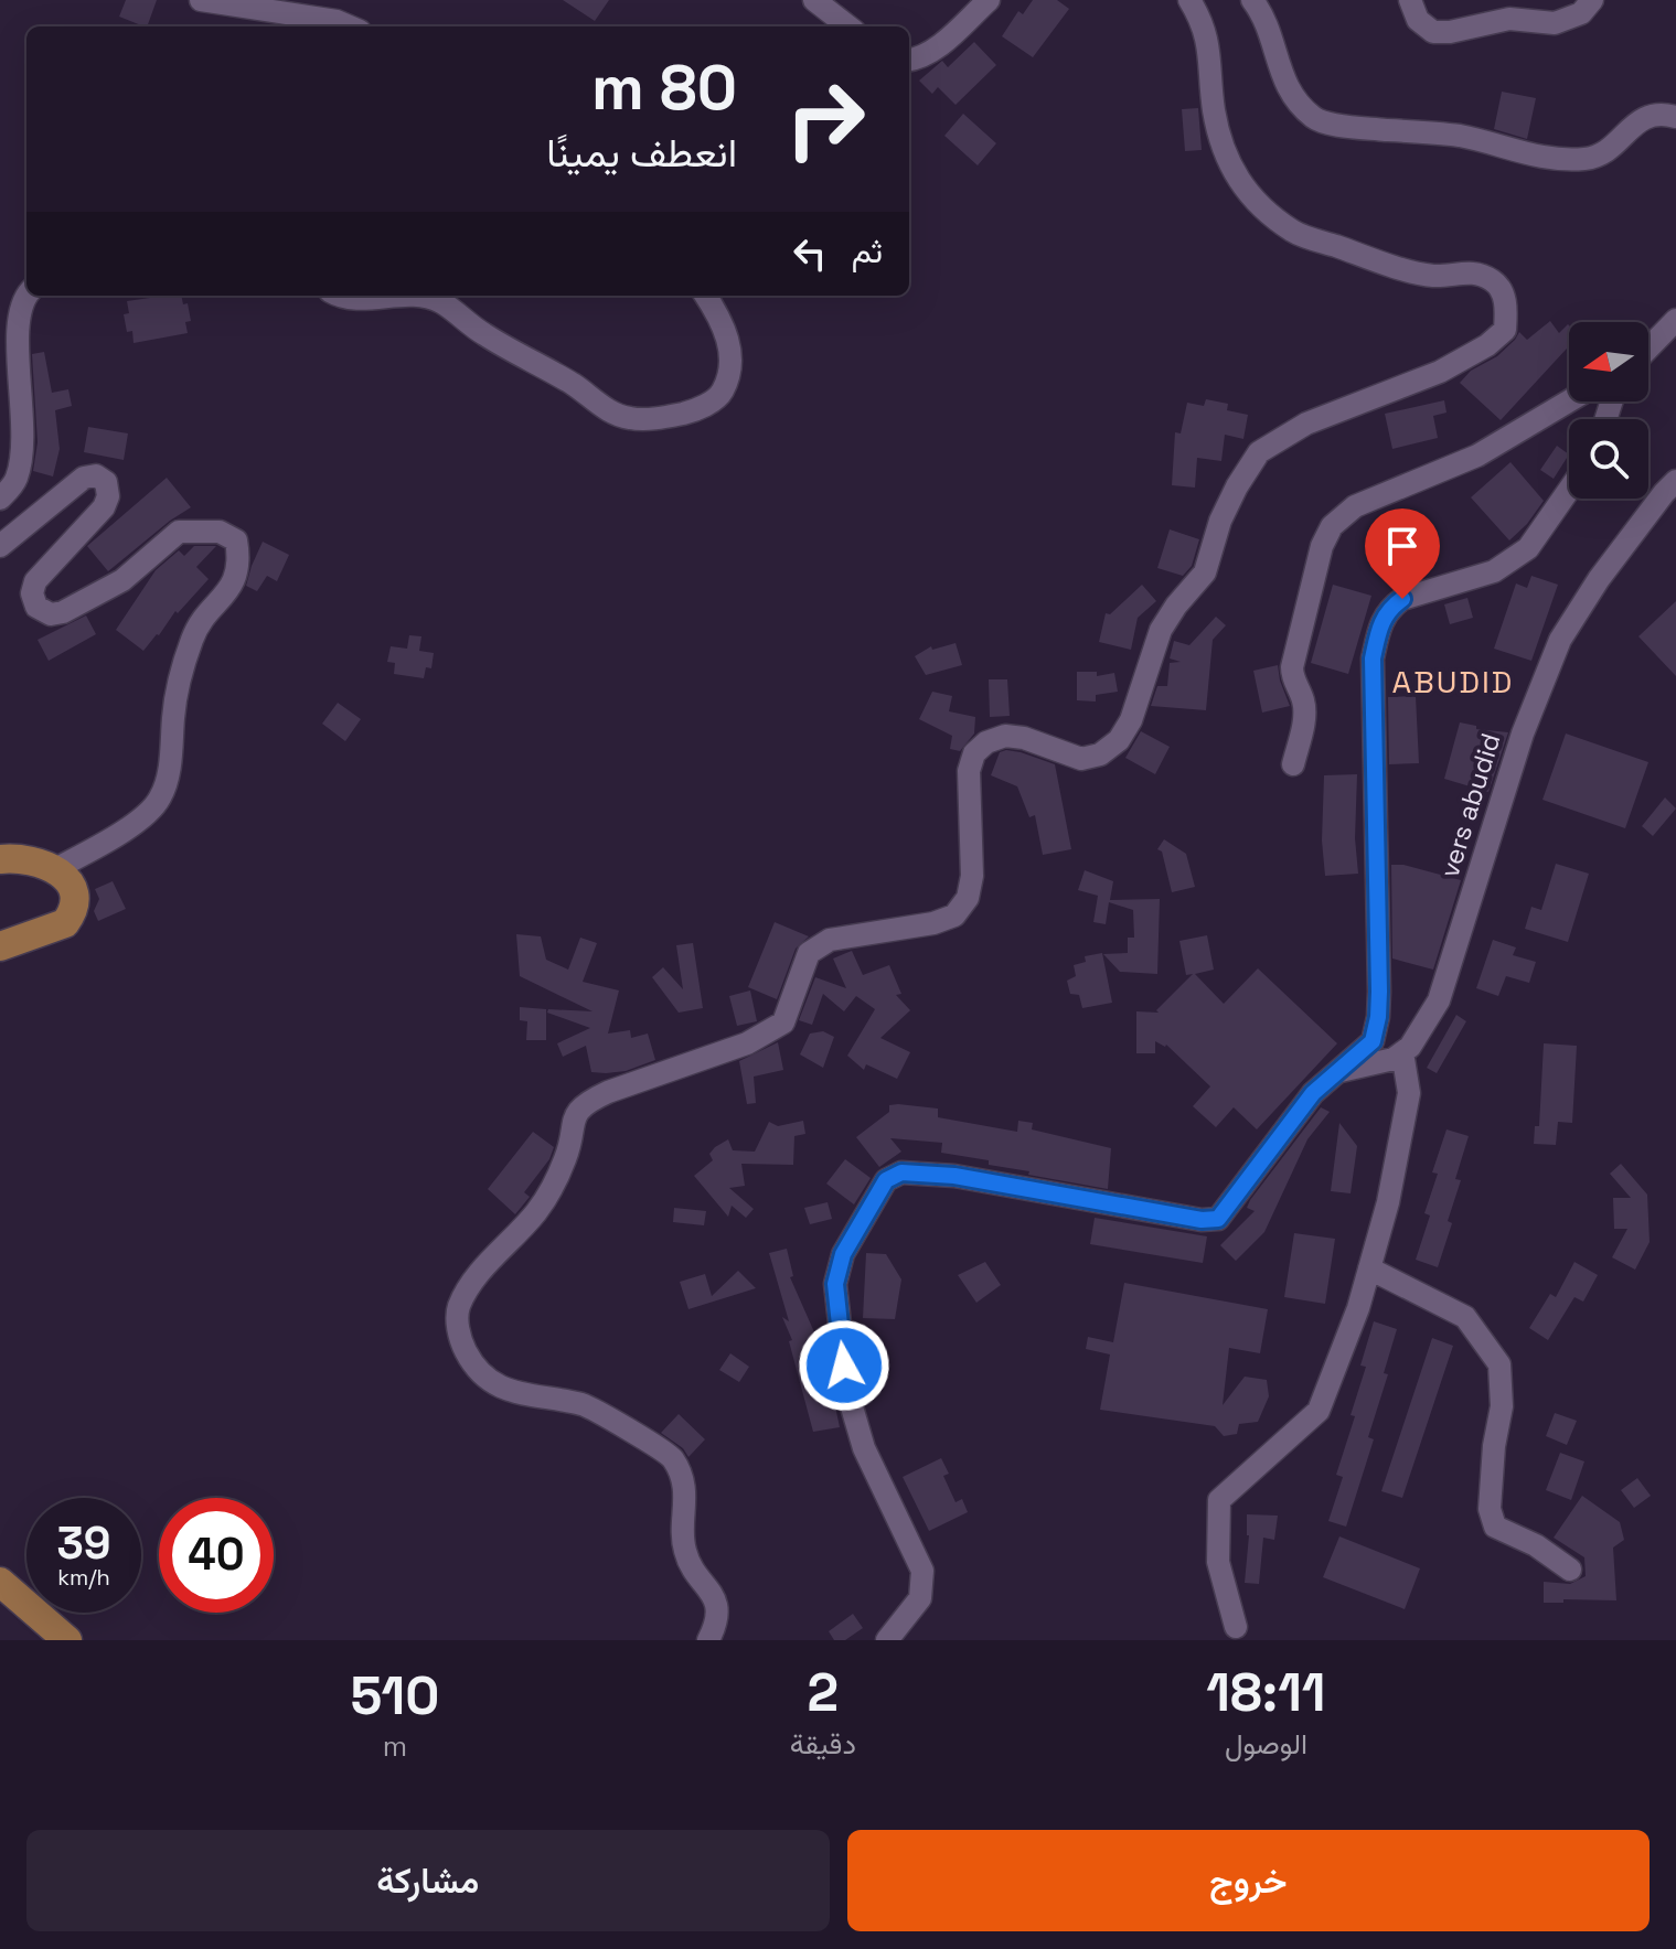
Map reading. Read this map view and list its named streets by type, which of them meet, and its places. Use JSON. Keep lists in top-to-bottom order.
{
  "streets": {
    "street": ["vers abudid"]
  },
  "districts": ["ABUDID"],
  "north": "left",
  "page": {
    "turn": ["80 m", "انعطف يمينًا"],
    "then": "ثم",
    "speed": "39 km/h",
    "limit": "40",
    "eta": [
      "18:11",
      "الوصول",
      "2",
      "دقيقة",
      "510",
      "m"
    ],
    "buttons": ["خروج", "مشاركة"]
  }
}
